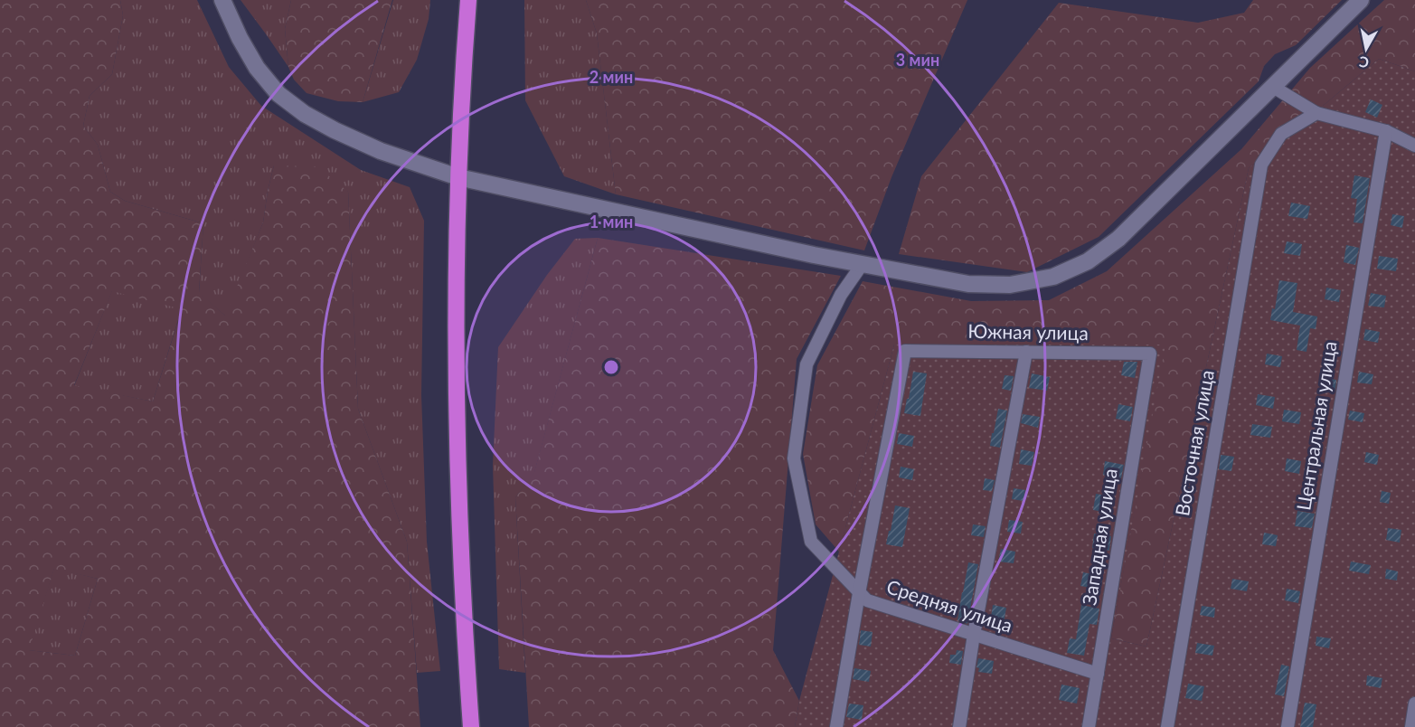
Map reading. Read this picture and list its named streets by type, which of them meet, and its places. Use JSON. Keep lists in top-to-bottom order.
{
  "streets": {
    "street": [
      "Южная улица",
      "Центральная улица",
      "Восточная улица",
      "Западная улица",
      "Средняя улица"
    ]
  },
  "crossings": [
    ["Южная улица", "Западная улица"],
    ["Южная улица", "Средняя улица"],
    ["Западная улица", "Средняя улица"]
  ],
  "north": "bottom",
  "rings": ["3 мин", "2 мин", "1 мин"]
}
